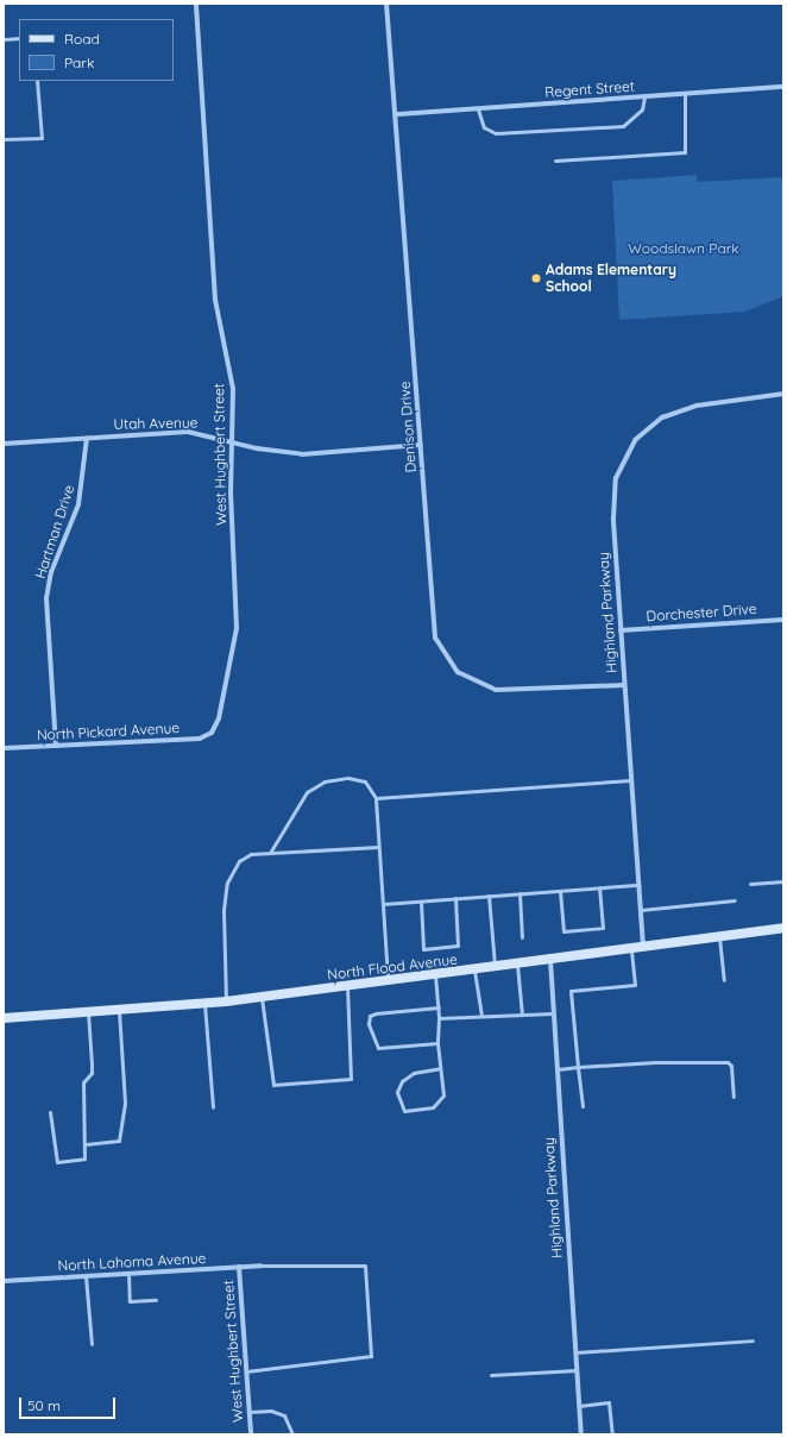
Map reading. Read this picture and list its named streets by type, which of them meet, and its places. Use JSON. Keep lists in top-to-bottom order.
{
  "streets": {
    "street": [
      "Regent Street",
      "Utah Avenue",
      "Denison Drive",
      "West Hughbert Street",
      "Hartman Drive",
      "Highland Parkway",
      "Dorchester Drive",
      "North Pickard Avenue",
      "North Flood Avenue",
      "North Lahoma Avenue"
    ]
  },
  "crossings": [
    ["Regent Street", "Denison Drive"],
    ["Utah Avenue", "Denison Drive"],
    ["Utah Avenue", "West Hughbert Street"],
    ["Utah Avenue", "Hartman Drive"],
    ["Denison Drive", "Highland Parkway"],
    ["West Hughbert Street", "North Pickard Avenue"],
    ["West Hughbert Street", "North Lahoma Avenue"],
    ["Hartman Drive", "North Pickard Avenue"],
    ["Highland Parkway", "Dorchester Drive"],
    ["Highland Parkway", "North Flood Avenue"]
  ],
  "parks": ["Woodslawn Park"],
  "places": ["Adams Elementary School"],
  "legend": ["Road", "Park"],
  "scale_bar": "50 m"
}
